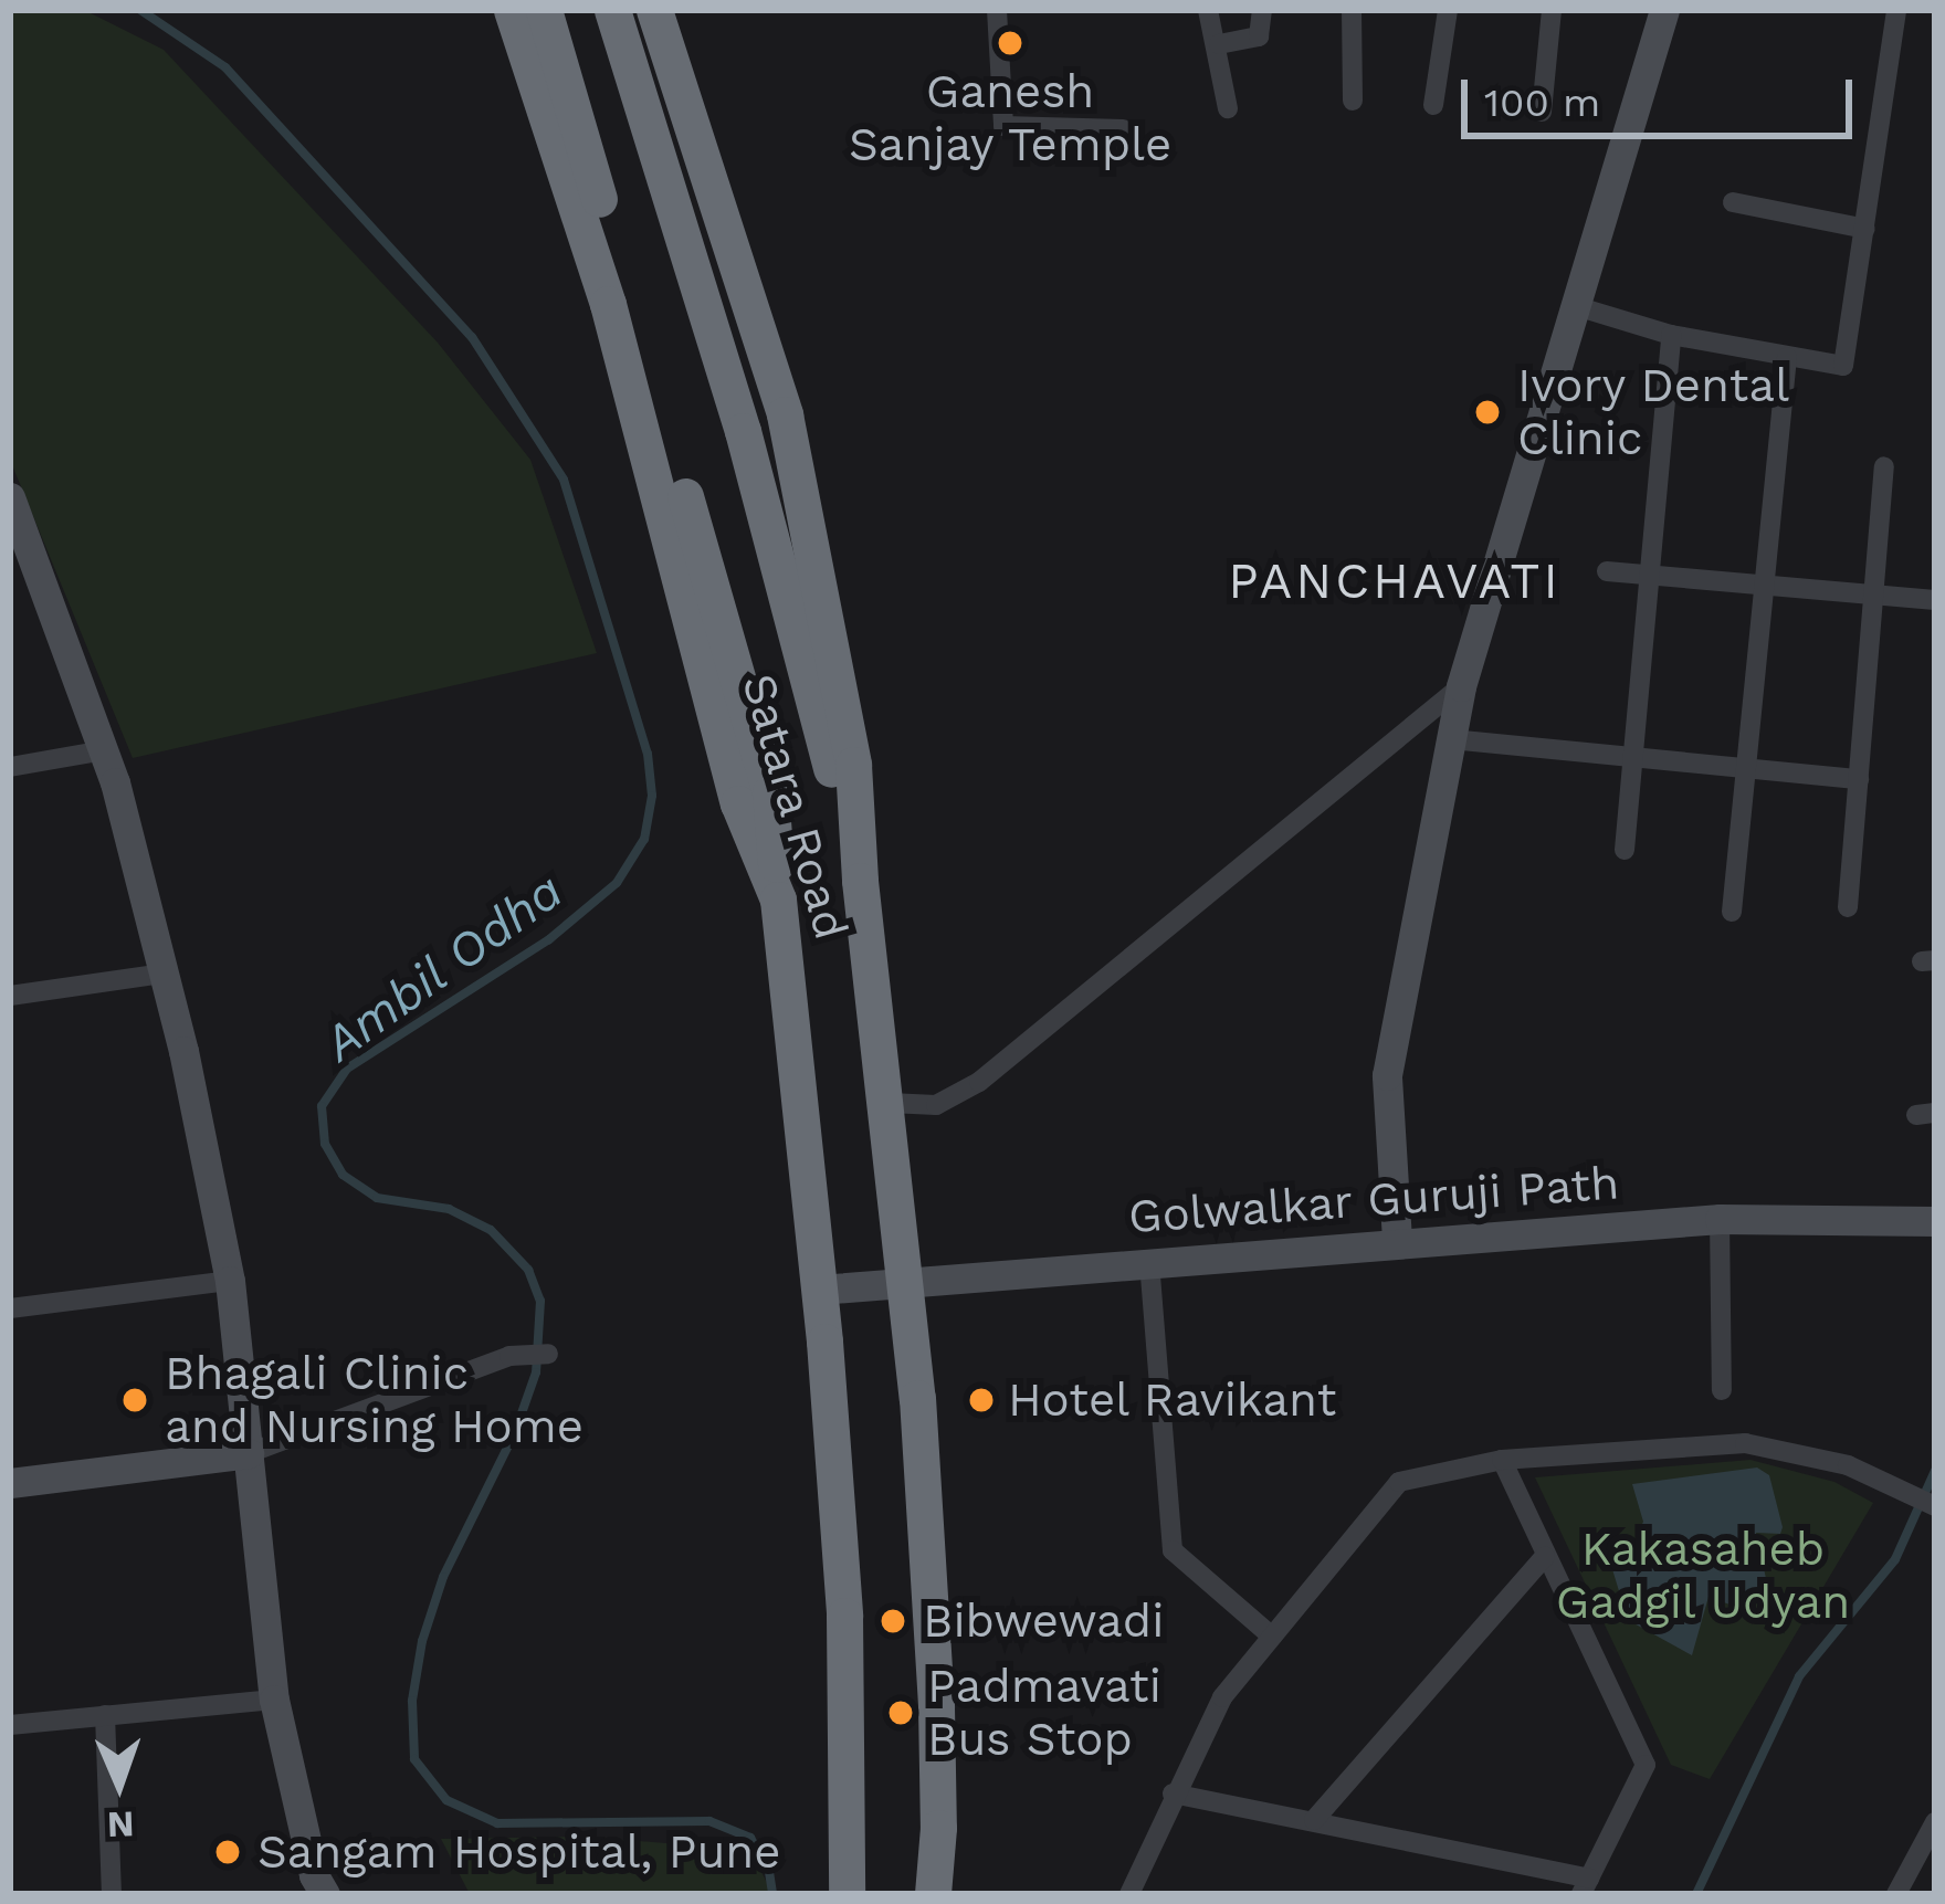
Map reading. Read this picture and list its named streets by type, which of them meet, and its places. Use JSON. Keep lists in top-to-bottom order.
{
  "streets": {
    "highway": ["Satara Road"],
    "street": ["Golwalkar Guruji Path"]
  },
  "crossings": [
    ["Satara Road", "Golwalkar Guruji Path"]
  ],
  "districts": ["PANCHAVATI"],
  "water": ["Ambil Odha"],
  "parks": ["Kakasaheb Gadgil Udyan"],
  "places": [
    "Ganesh Sanjay Temple",
    "Ivory Dental Clinic",
    "Bhagali Clinic and Nursing Home",
    "Hotel Ravikant",
    "Bibwewadi",
    "Padmavati Bus Stop",
    "Sangam Hospital, Pune"
  ],
  "scale_bar": "100 m",
  "north": "bottom"
}
